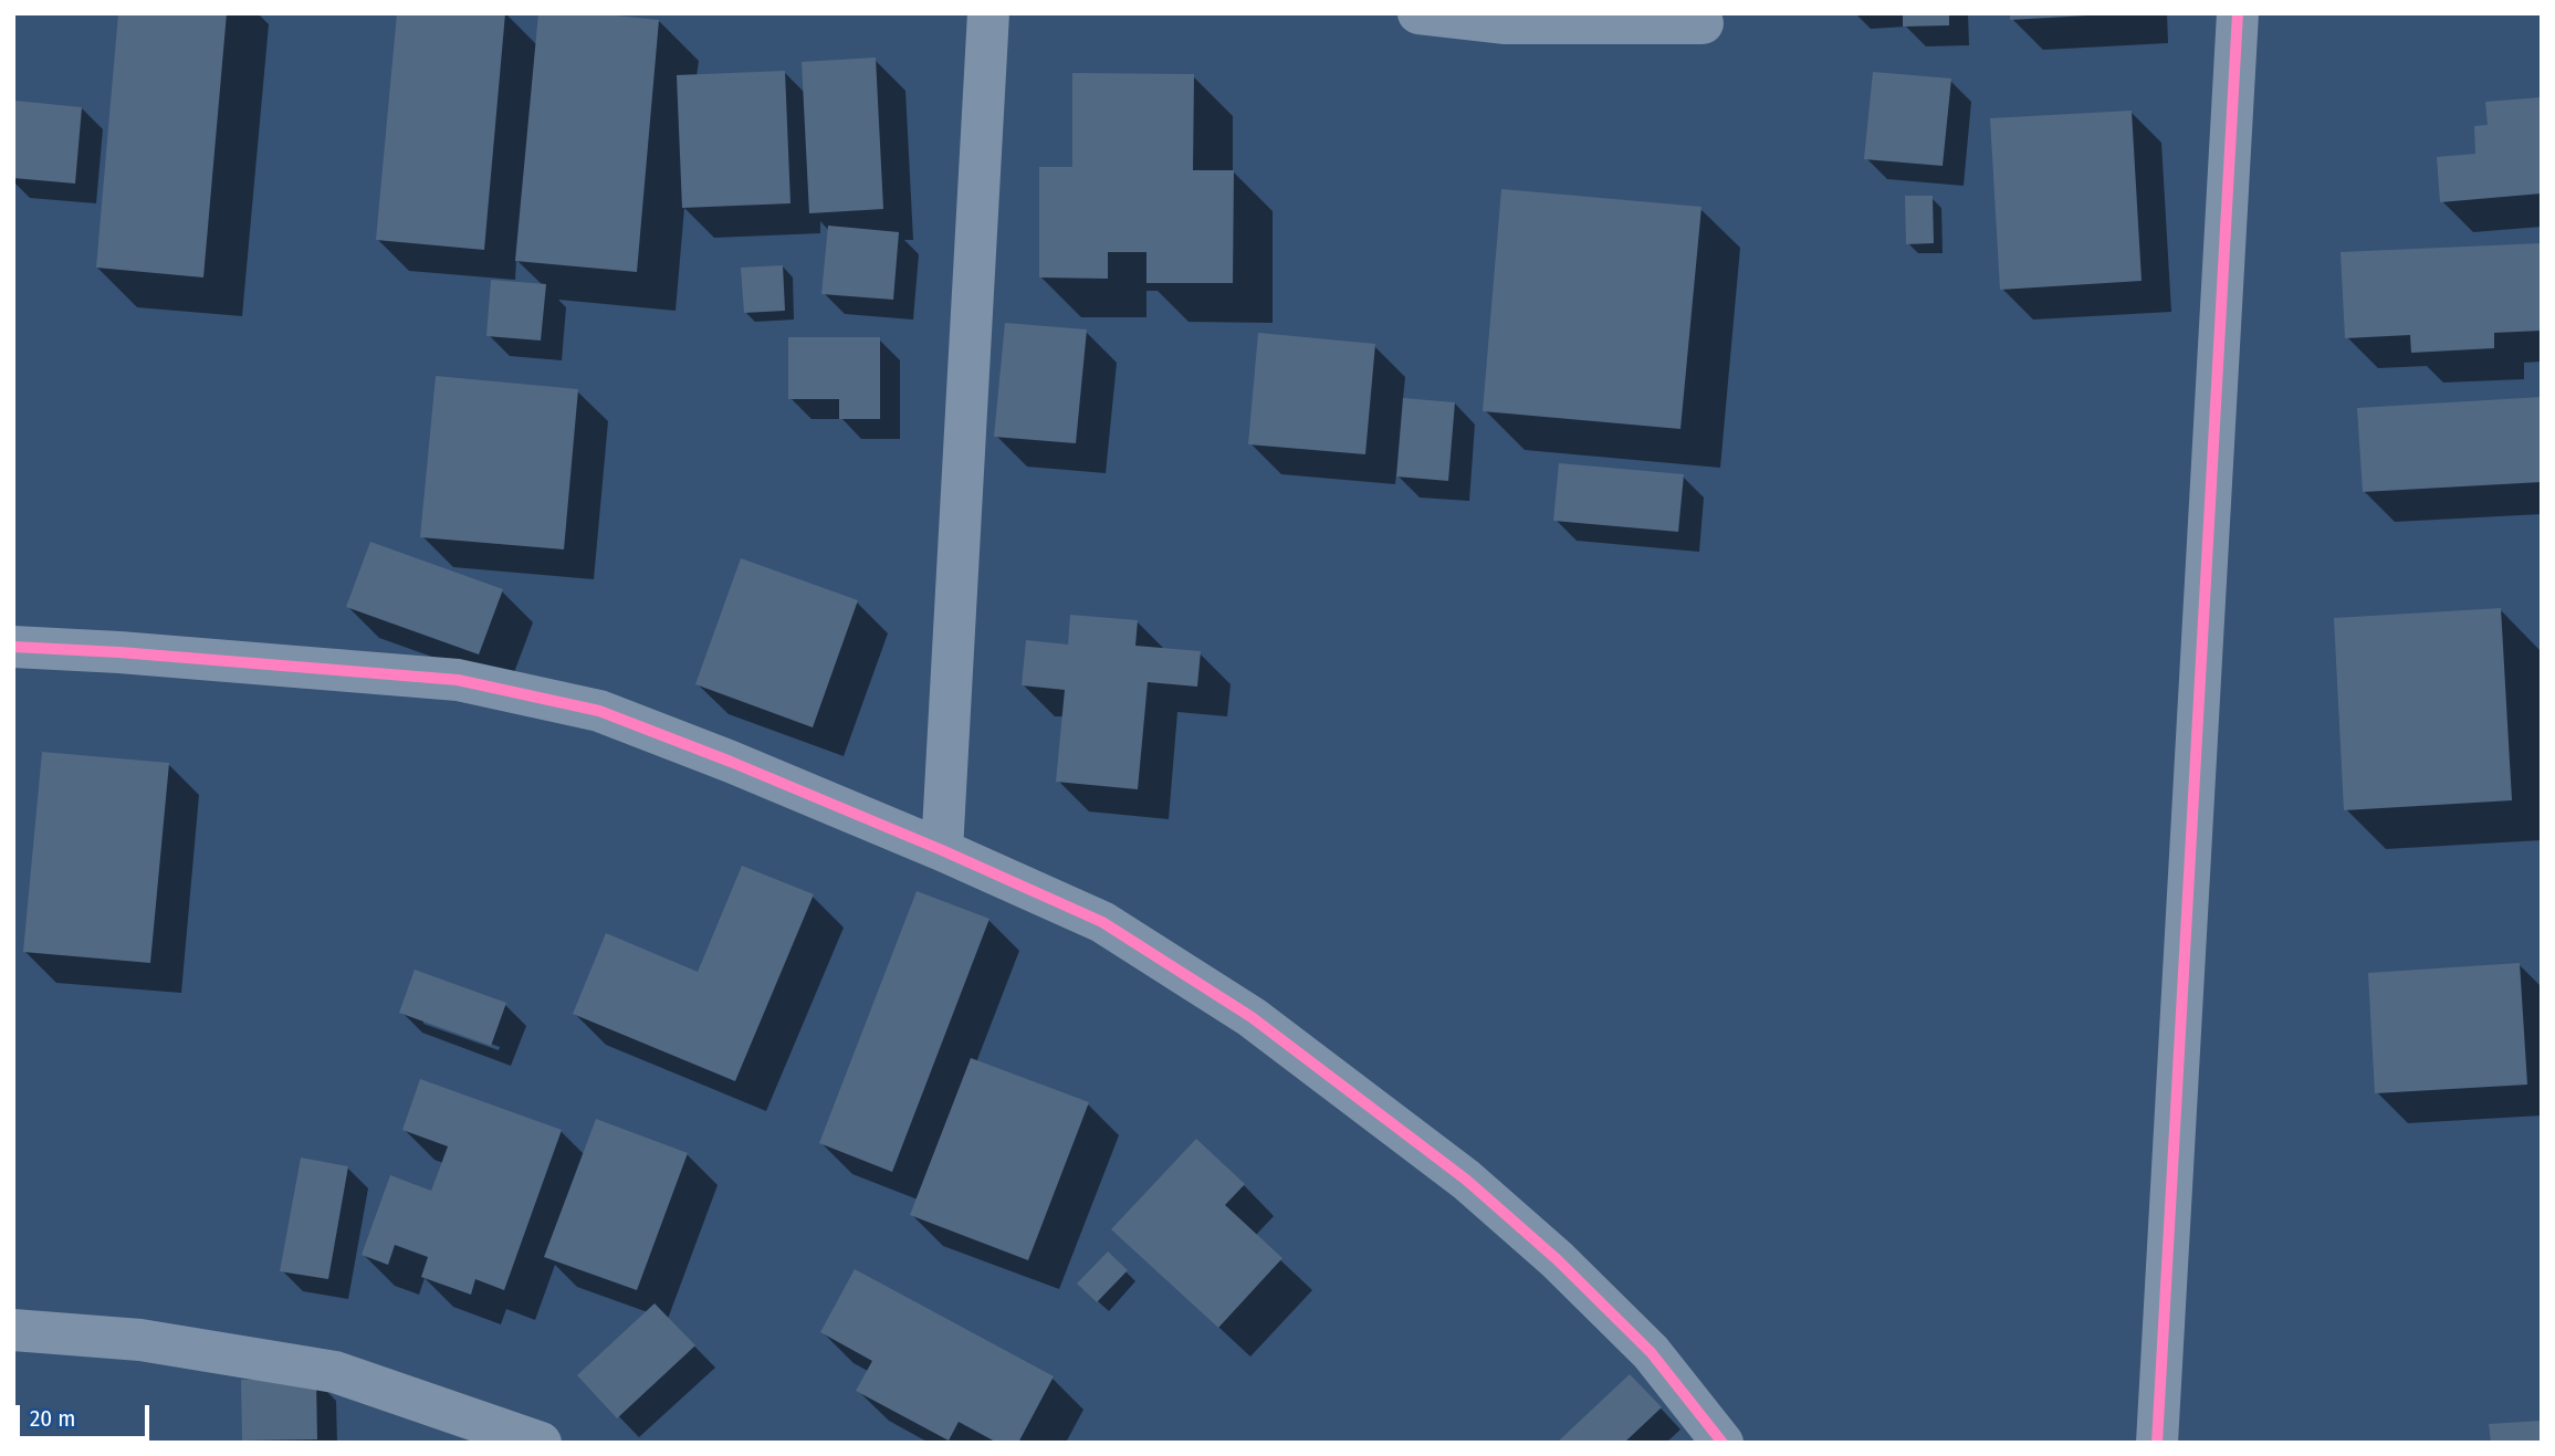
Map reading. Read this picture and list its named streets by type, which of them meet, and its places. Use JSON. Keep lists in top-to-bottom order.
{
  "scale_bar": "20 m"
}
